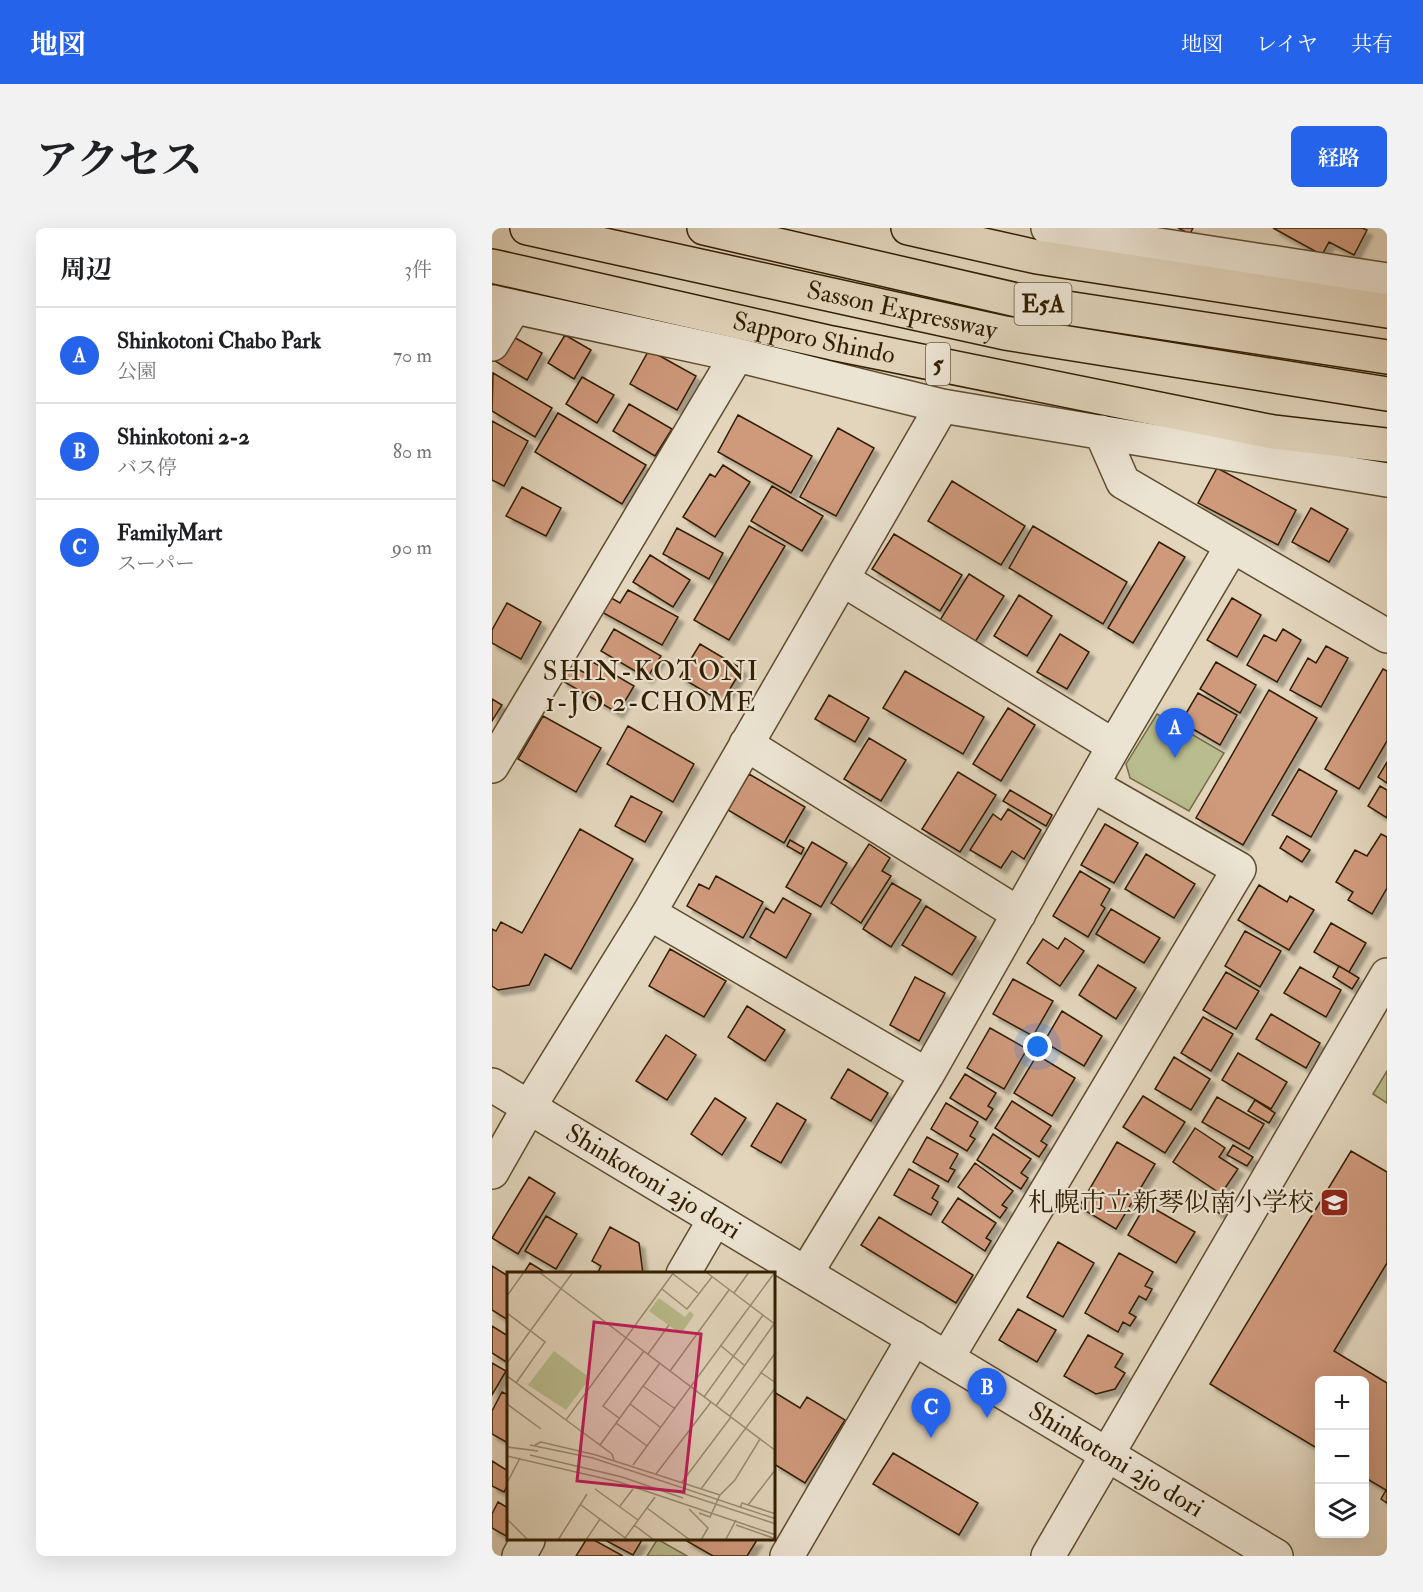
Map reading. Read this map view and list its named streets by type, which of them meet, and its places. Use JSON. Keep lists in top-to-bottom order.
{
  "streets": {
    "highway": [
      "E5A",
      "Sasson Expressway",
      "Sapporo Shindo",
      "5"
    ],
    "street": ["Shinkotoni 2jo dori"]
  },
  "districts": ["SHIN-KOTONI 1-JO 2-CHOME"],
  "places": {
    "school or university": ["札幌市立新琴似南小学校"]
  },
  "page": {
    "header": "地図",
    "nav": ["地図", "レイヤ", "共有"],
    "title": "アクセス",
    "buttons": "経路",
    "heading": ["周辺", "3件"],
    "list": [
      {
        "mark": "A",
        "name": "Shinkotoni Chabo Park",
        "note": "公園",
        "value": "70 m"
      },
      {
        "mark": "B",
        "name": "Shinkotoni 2-2",
        "note": "バス停",
        "value": "80 m"
      },
      {
        "mark": "C",
        "name": "FamilyMart",
        "note": "スーパー",
        "value": "90 m"
      }
    ],
    "pins": ["A", "B", "C"],
    "map_buttons": ["+", "−"]
  }
}
